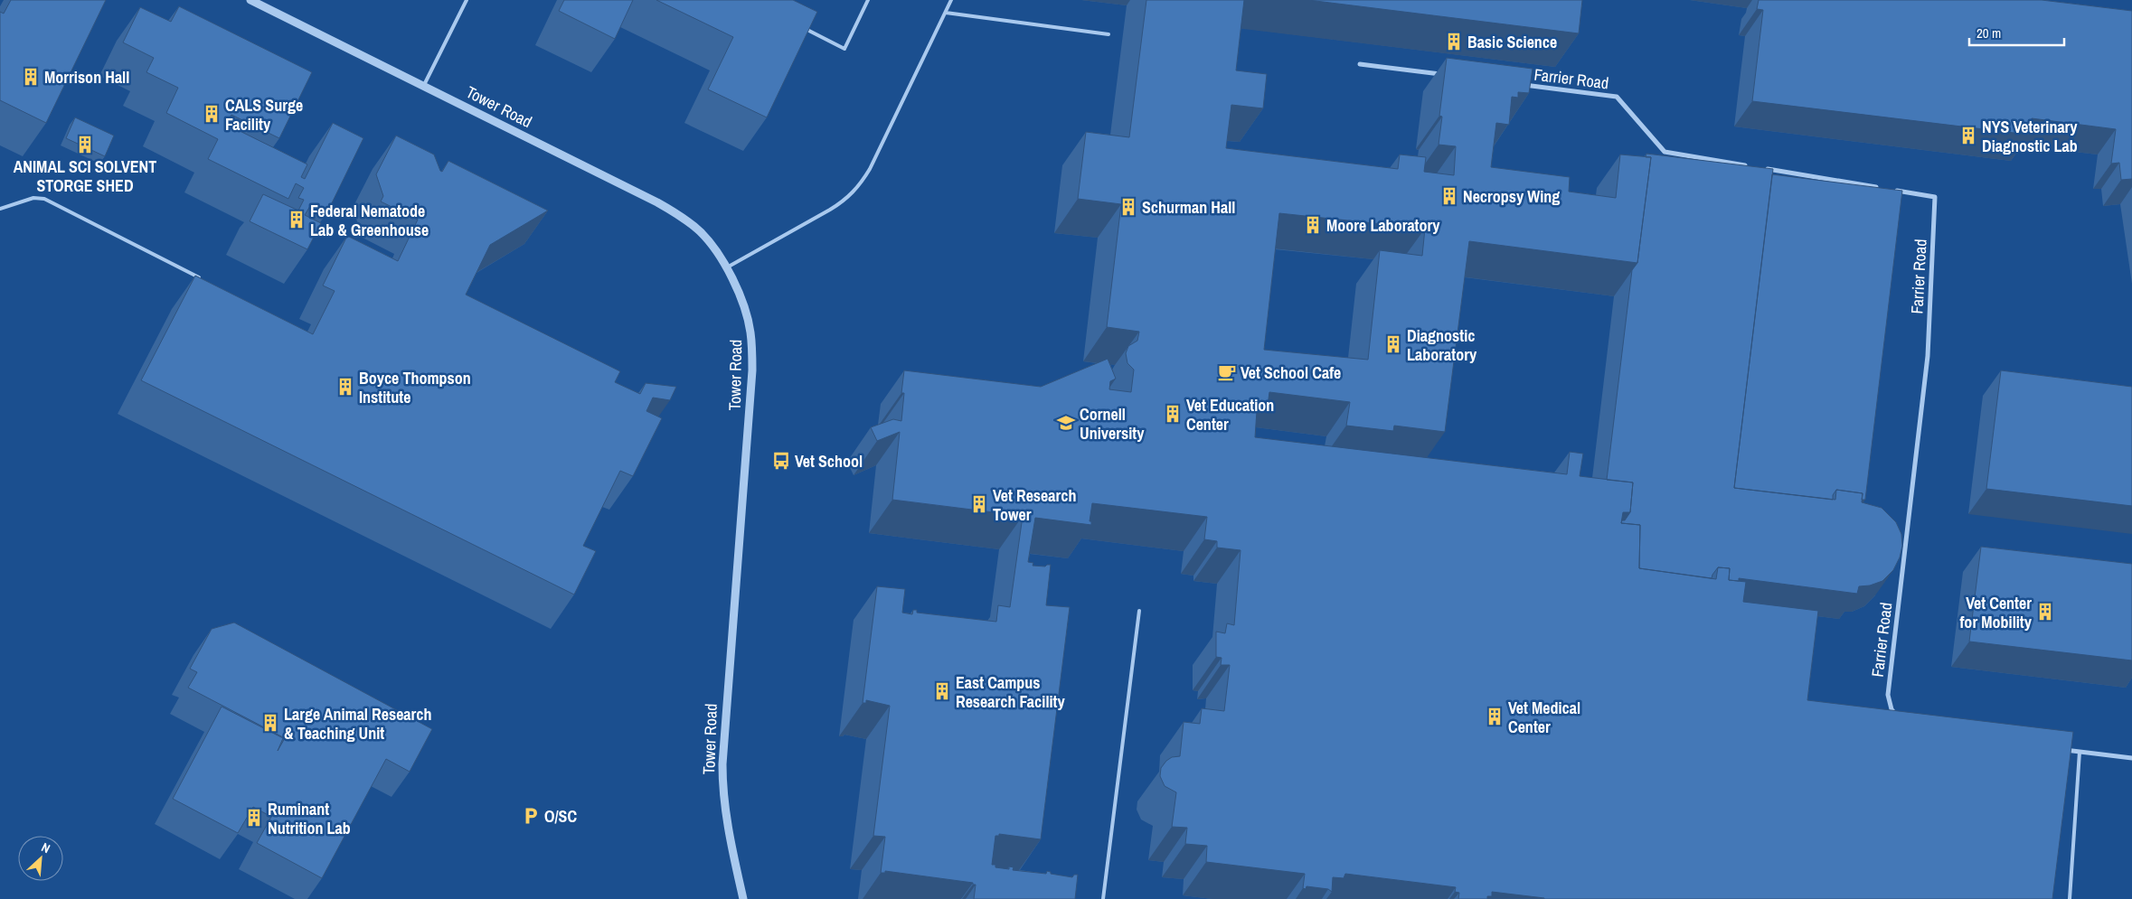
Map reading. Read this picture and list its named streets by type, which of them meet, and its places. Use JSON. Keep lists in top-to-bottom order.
{
  "streets": {
    "street": ["Farrier Road", "Tower Road"]
  },
  "places": {
    "building": [
      "Basic Science",
      "Morrison Hall",
      "CALS Surge Facility",
      "NYS Veterinary Diagnostic Lab",
      "ANIMAL SCI SOLVENT STORGE SHED",
      "Necropsy Wing",
      "Schurman Hall",
      "Federal Nematode Lab & Greenhouse",
      "Moore Laboratory",
      "Diagnostic Laboratory",
      "Boyce Thompson Institute",
      "Vet Education Center",
      "Vet Research Tower",
      "Vet Center for Mobility",
      "East Campus Research Facility",
      "Vet Medical Center",
      "Large Animal Research & Teaching Unit",
      "Ruminant Nutrition Lab"
    ],
    "cafe": ["Vet School Cafe"],
    "school or university": ["Cornell University"],
    "bus stop": ["Vet School"],
    "parking": ["O/SC"]
  },
  "scale_bar": "20 m",
  "north": "top right"
}
